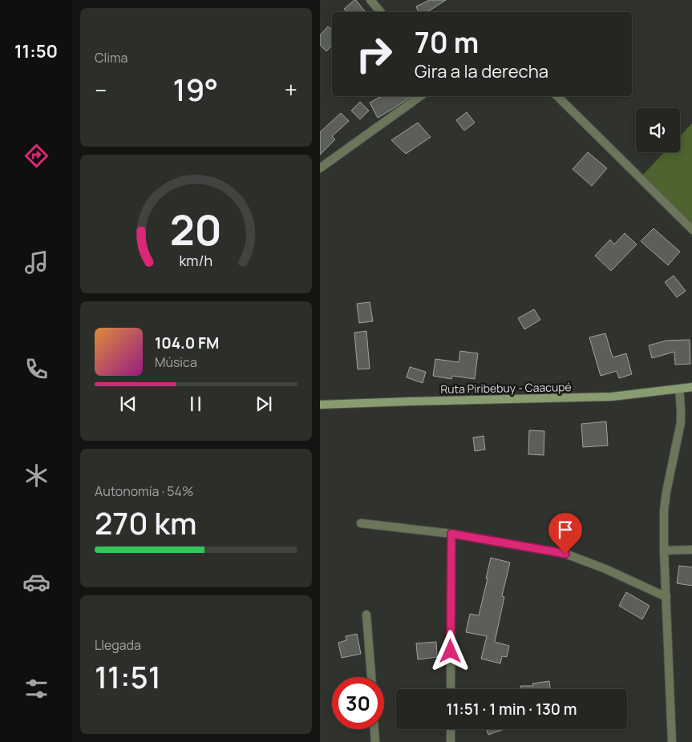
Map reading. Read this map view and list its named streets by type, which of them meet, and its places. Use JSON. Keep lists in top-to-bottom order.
{
  "streets": {
    "street": ["Ruta Piribebuy - Caacupé"]
  },
  "page": {
    "tabs": "11:50",
    "tile": [
      "Clima",
      ["Autonomía · 54%", "270 km"],
      ["Llegada", "11:51"]
    ],
    "turn": ["70 m", "Gira a la derecha"],
    "heat": ["−", "19°", "+"],
    "song": ["104.0 FM", "Música"],
    "limit": "30",
    "trip": "11:51 · 1 min · 130 m",
    "gauge": ["20", "km/h"]
  }
}
